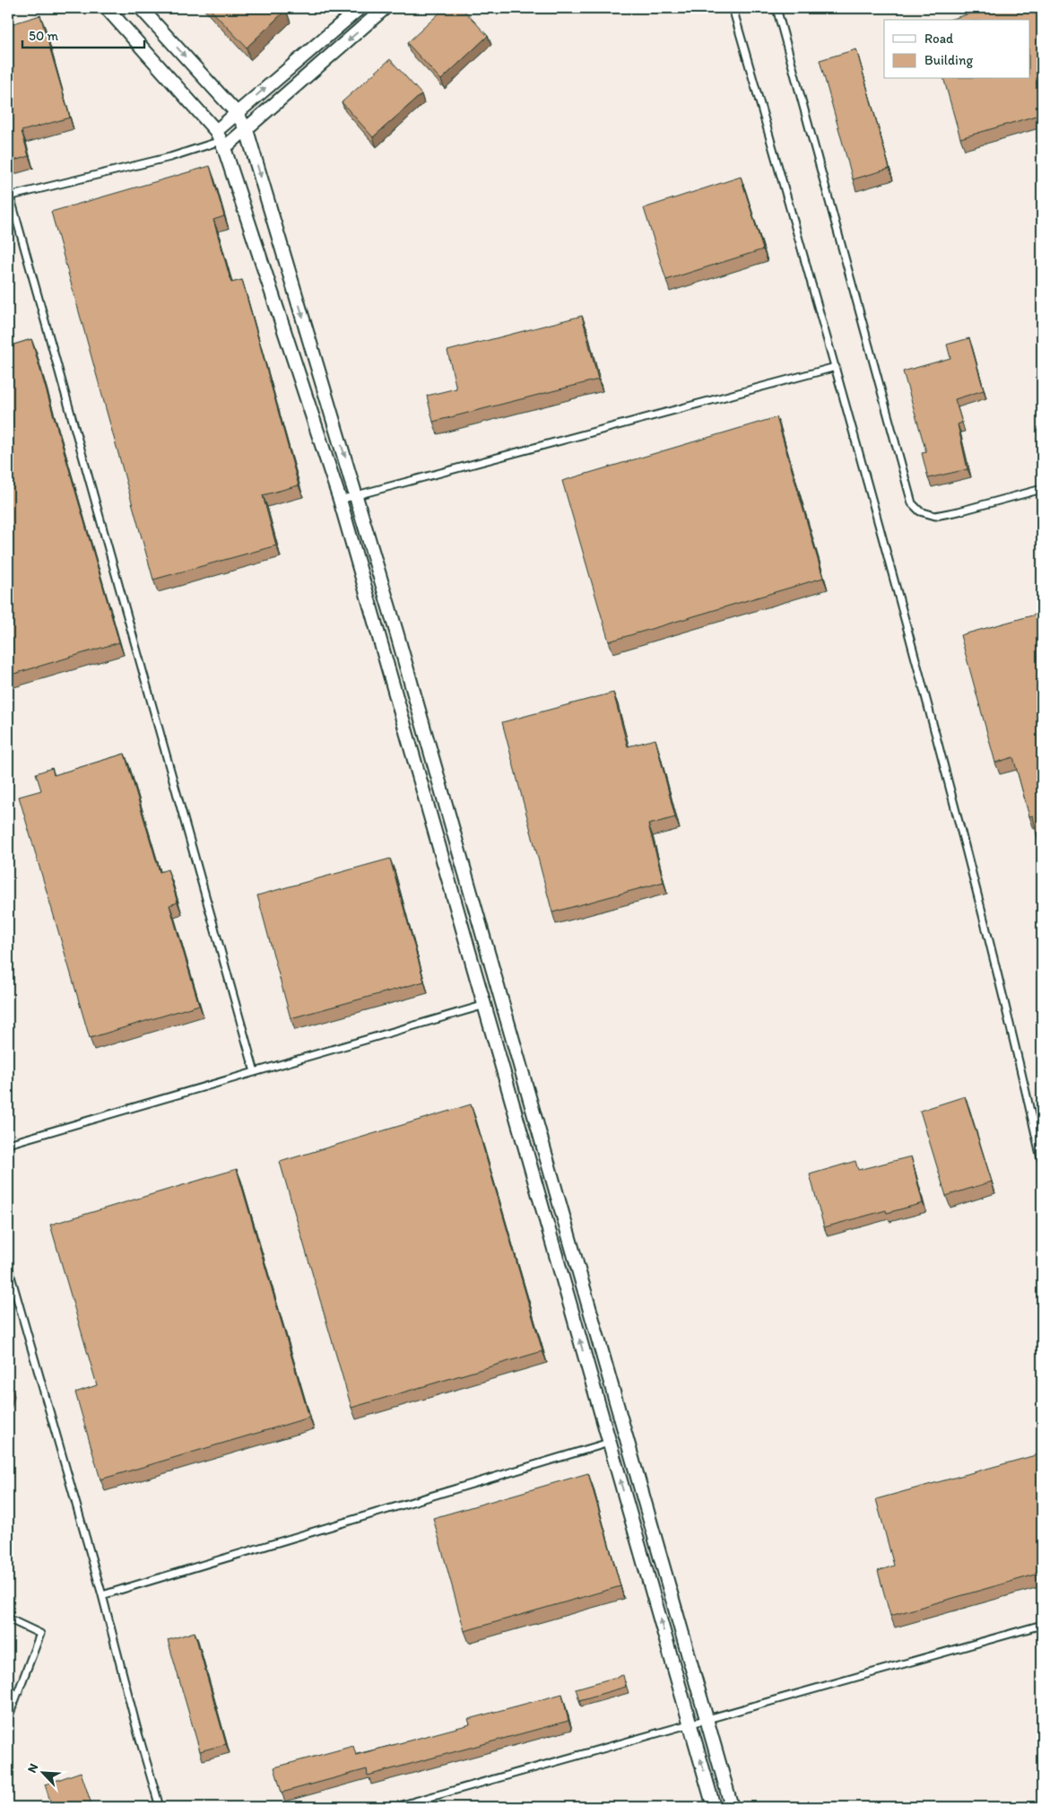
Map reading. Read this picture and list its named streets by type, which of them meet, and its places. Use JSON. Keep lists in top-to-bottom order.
{
  "legend": ["Road", "Building"],
  "scale_bar": "50 m",
  "north": "top left"
}
